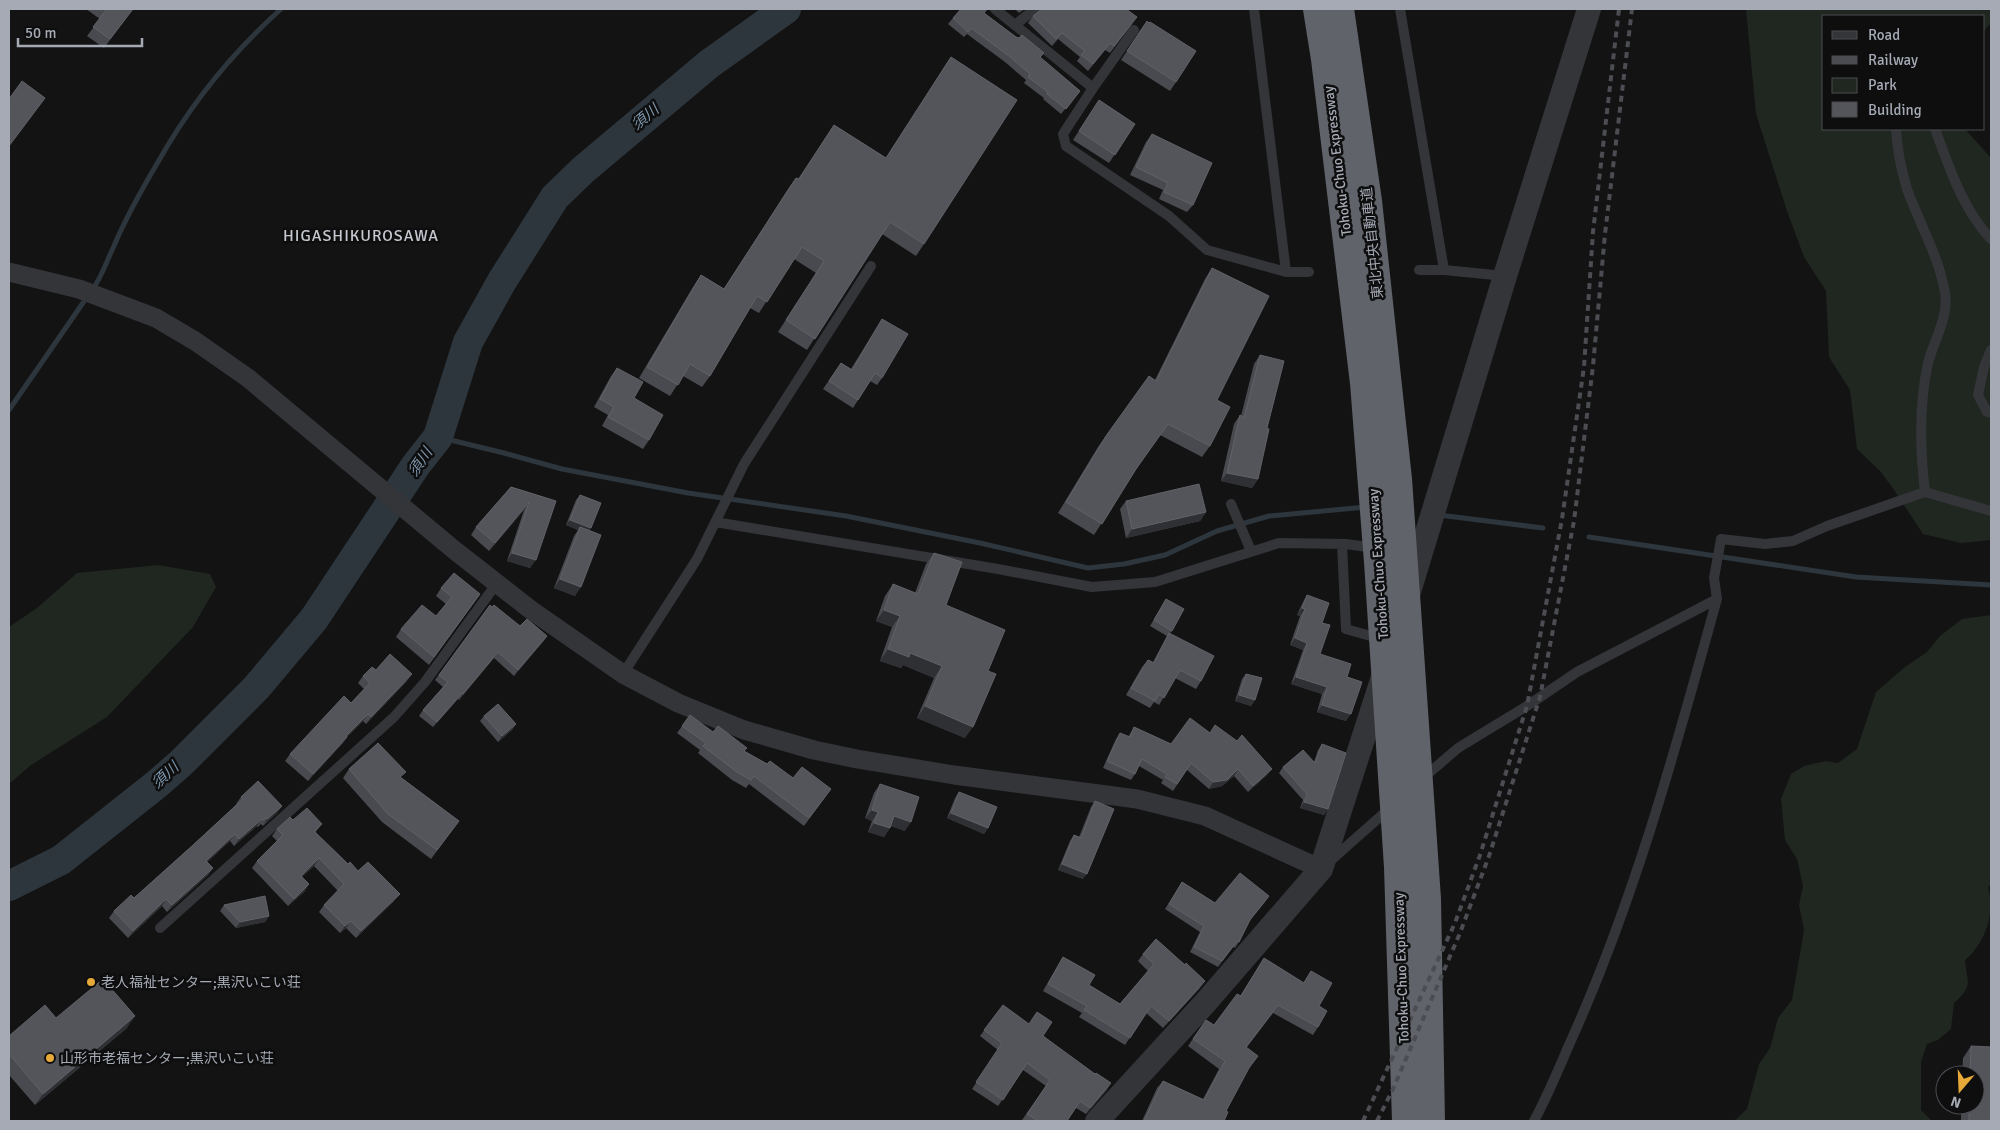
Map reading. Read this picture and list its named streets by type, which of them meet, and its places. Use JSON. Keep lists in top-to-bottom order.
{
  "streets": {
    "highway": ["Tohoku-Chuo Expressway", "東北中央自動車道"]
  },
  "crossings": [
    ["Tohoku-Chuo Expressway", "東北中央自動車道"]
  ],
  "districts": ["HIGASHIKUROSAWA"],
  "water": ["須川"],
  "places": ["老人福祉センター;黒沢いこい荘", "山形市老福センター;黒沢いこい荘"],
  "legend": [
    "Road",
    "Railway",
    "Park",
    "Building"
  ],
  "scale_bar": "50 m",
  "north": "bottom"
}
